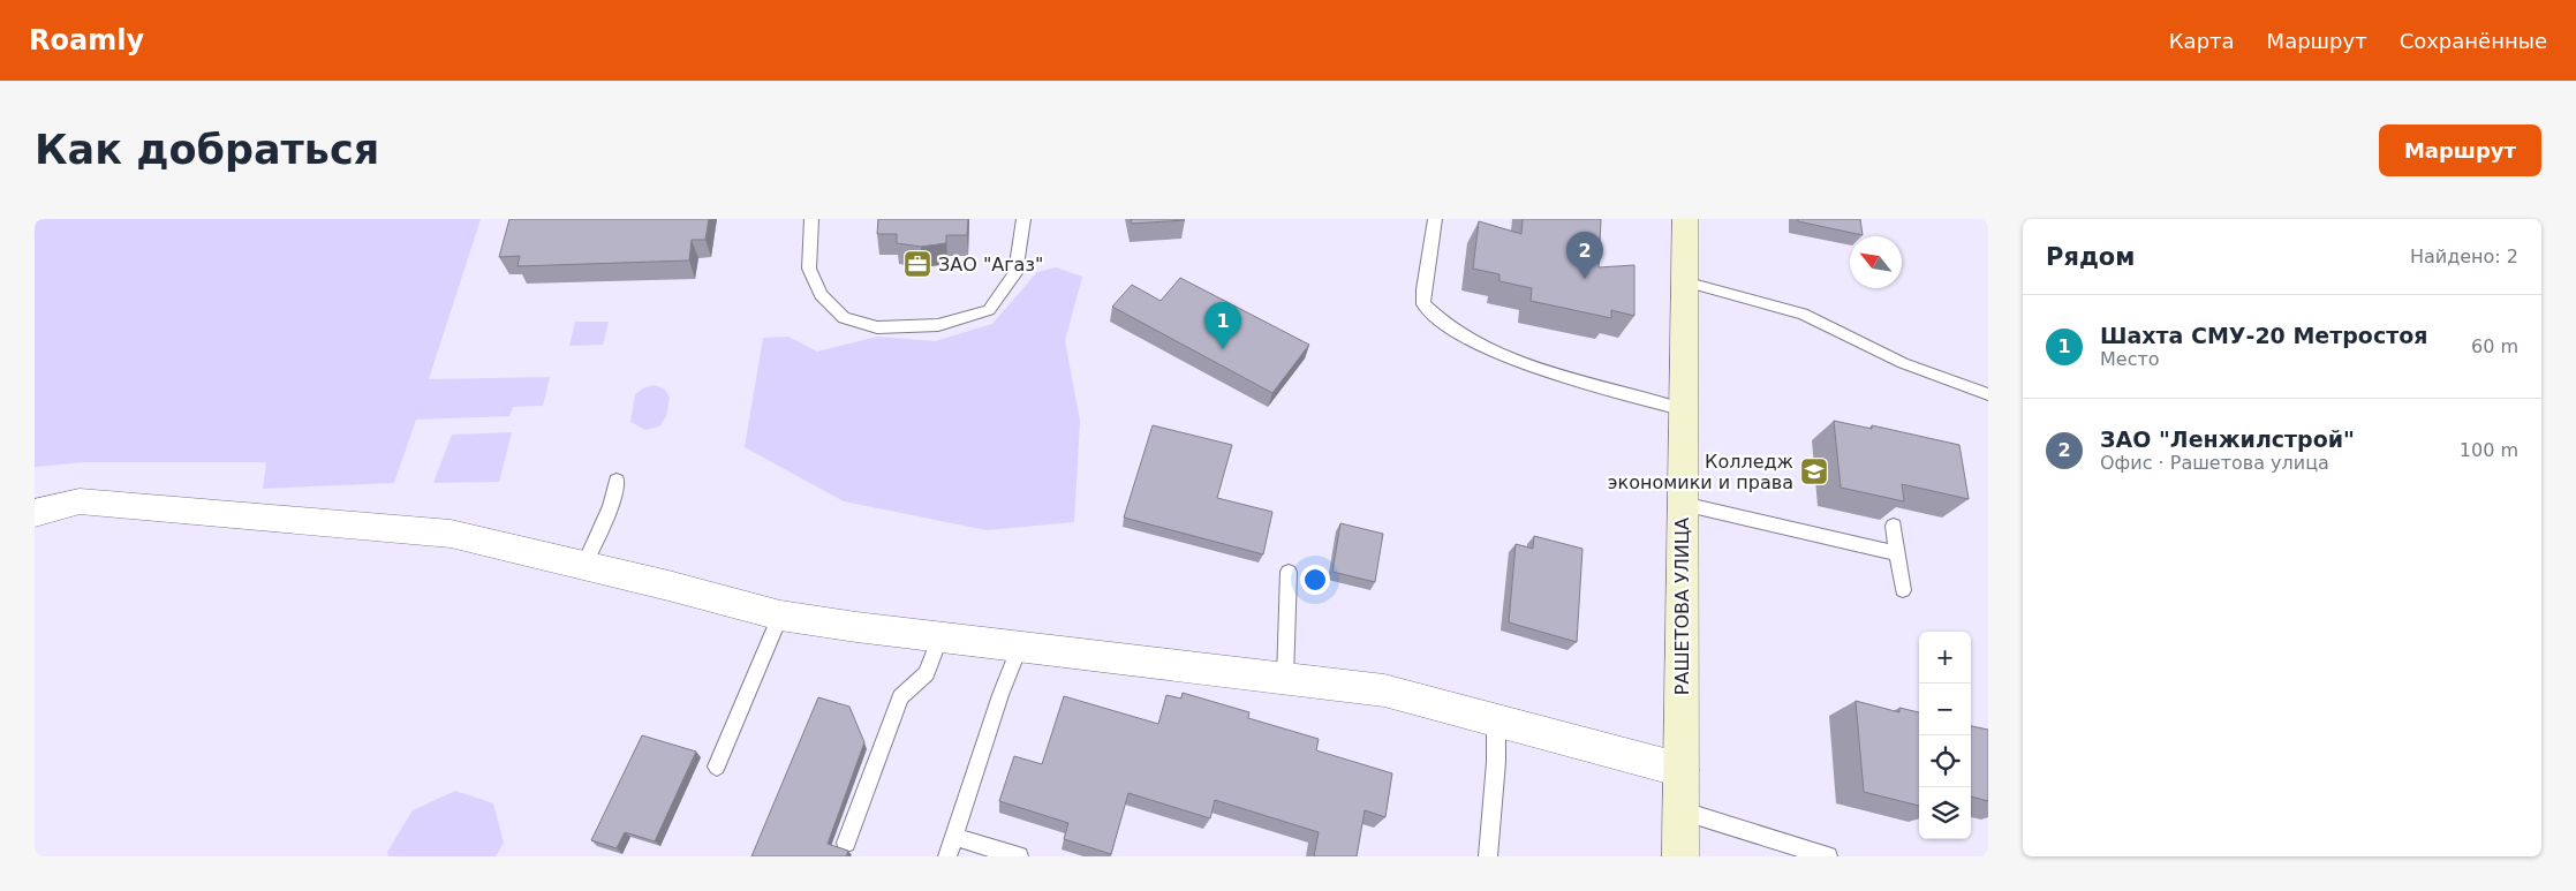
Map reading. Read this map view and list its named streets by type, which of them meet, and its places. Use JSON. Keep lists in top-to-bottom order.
{
  "streets": {
    "street": ["РАШЕТОВА УЛИЦА"]
  },
  "places": {
    "office": ["ЗАО \"Агаз\""],
    "school or university": ["Колледж экономики и права"]
  },
  "north": "top left",
  "page": {
    "header": "Roamly",
    "nav": ["Карта", "Маршрут", "Сохранённые"],
    "buttons": "Маршрут",
    "title": "Как добраться",
    "heading": ["Рядом", "Найдено: 2"],
    "pins": ["2", "1"],
    "list": [
      {
        "mark": "1",
        "name": "Шахта СМУ-20 Метростоя",
        "note": "Место",
        "value": "60 m"
      },
      {
        "mark": "2",
        "name": "ЗАО \"Ленжилстрой\"",
        "note": "Офис · Рашетова улица",
        "value": "100 m"
      }
    ],
    "map_buttons": ["+", "−"]
  }
}
